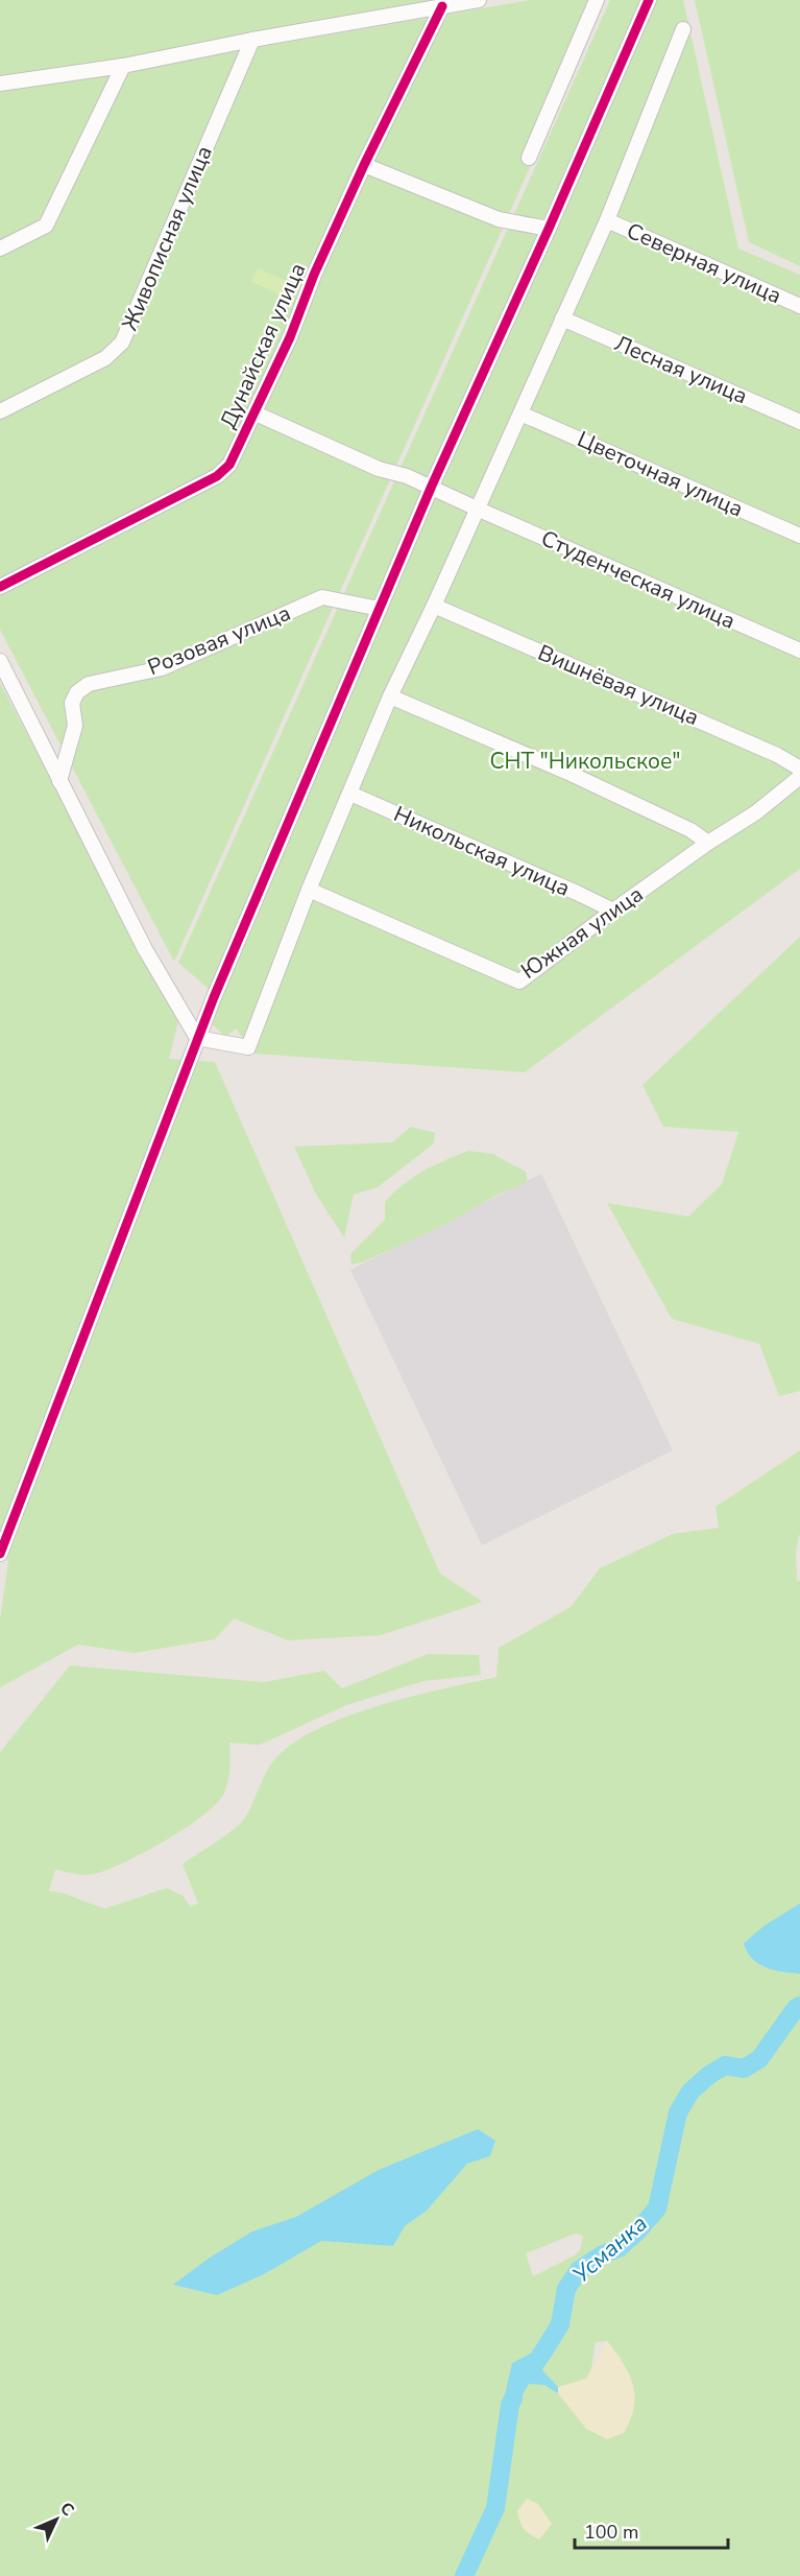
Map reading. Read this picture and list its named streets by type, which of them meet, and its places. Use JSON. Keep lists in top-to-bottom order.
{
  "streets": {
    "street": [
      "Живописная улица",
      "Северная улица",
      "Дунайская улица",
      "Лесная улица",
      "Цветочная улица",
      "Студенческая улица",
      "Розовая улица",
      "Вишнёвая улица",
      "Никольская улица",
      "Южная улица"
    ]
  },
  "crossings": [
    ["Дунайская улица", "Студенческая улица"],
    ["Никольская улица", "Южная улица"]
  ],
  "water": ["Усманка"],
  "parks": ["СНТ \"Никольское\""],
  "scale_bar": "100 m",
  "north": "top right"
}
